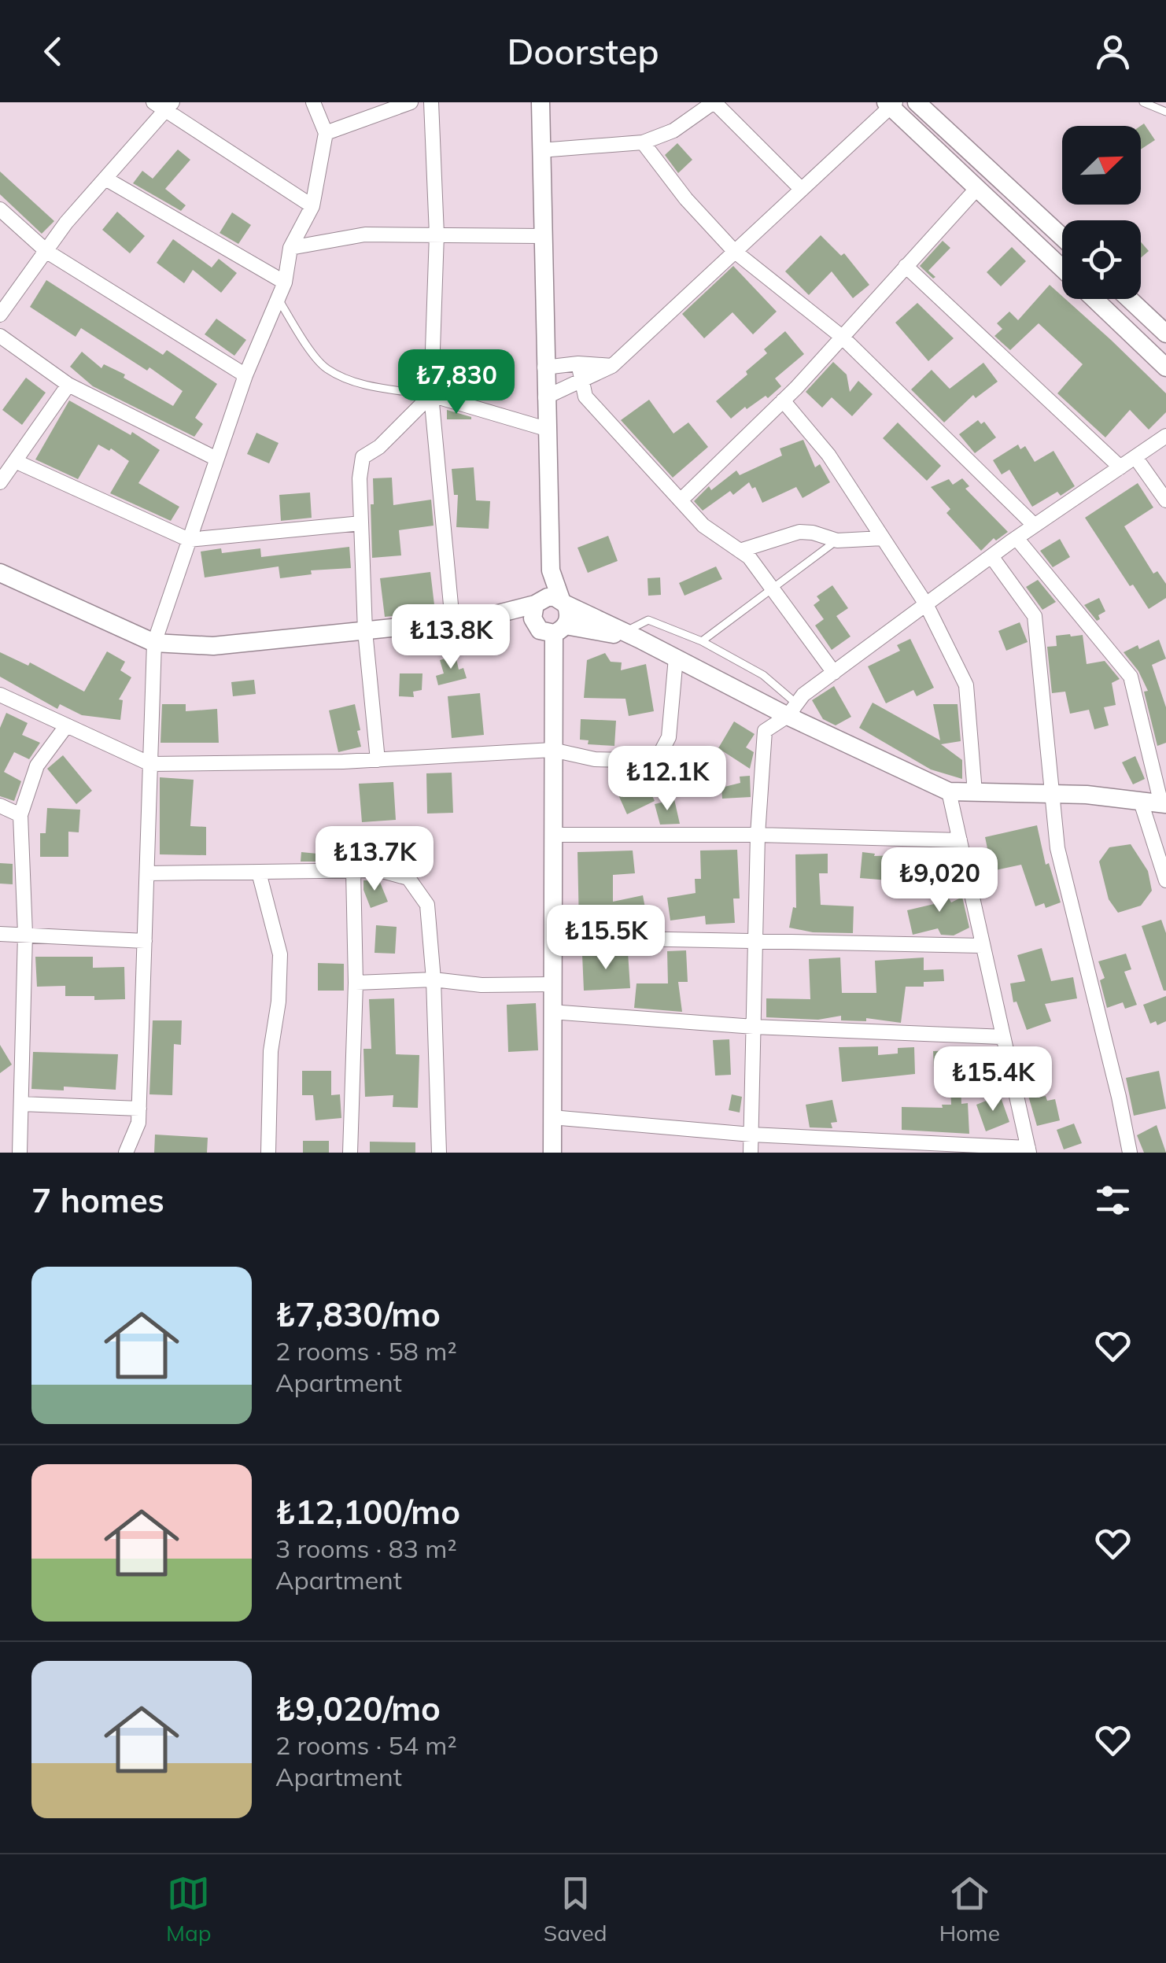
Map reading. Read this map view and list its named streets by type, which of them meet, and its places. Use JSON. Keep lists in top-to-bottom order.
{
  "north": "top right",
  "page": {
    "header": "Doorstep",
    "price": [
      "₺7,830",
      "₺13.8K",
      "₺12.1K",
      "₺13.7K",
      "₺9,020",
      "₺15.5K",
      "₺15.4K"
    ],
    "heading": "7 homes",
    "list": [
      {
        "name": "₺7,830/mo",
        "note": "2 rooms · 58 m² · Apartment"
      },
      {
        "name": "₺12,100/mo",
        "note": "3 rooms · 83 m² · Apartment"
      },
      {
        "name": "₺9,020/mo",
        "note": "2 rooms · 54 m² · Apartment"
      }
    ],
    "tabs": ["Map", "Saved", "Home"]
  }
}
